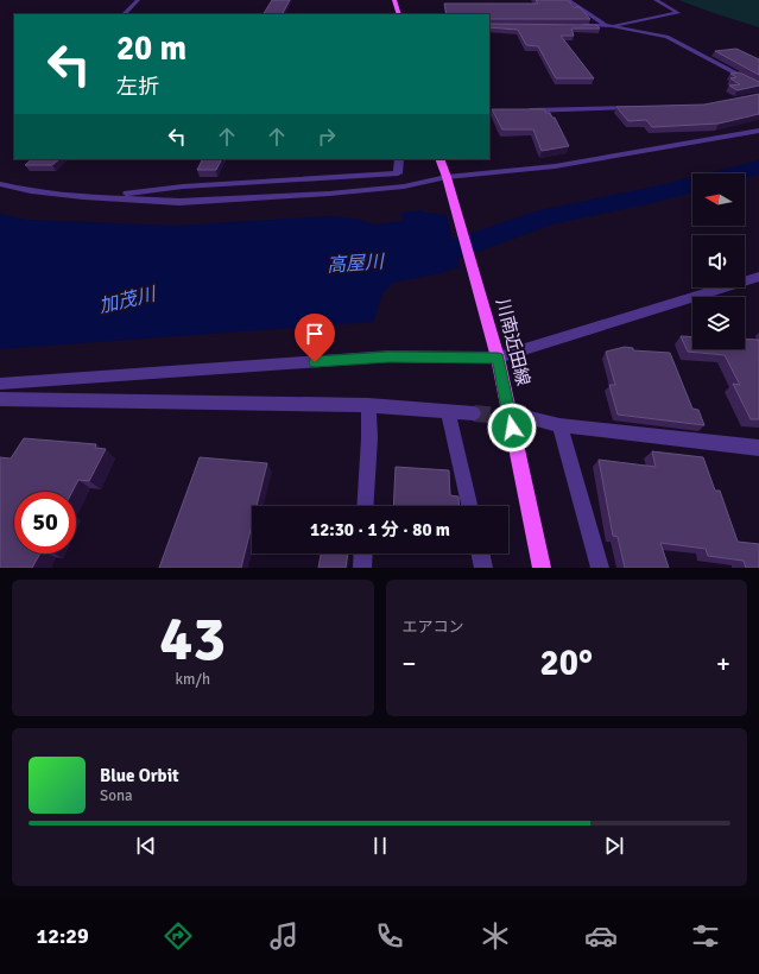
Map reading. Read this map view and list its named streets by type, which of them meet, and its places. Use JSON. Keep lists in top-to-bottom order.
{
  "streets": {
    "main road": ["川南近田線"]
  },
  "water": ["高屋川", "加茂川"],
  "north": "left",
  "page": {
    "turn": ["20 m", "左折"],
    "limit": "50",
    "trip": "12:30 · 1 分 · 80 m",
    "tile": [
      ["43", "km/h"],
      "エアコン"
    ],
    "heat": ["−", "20°", "+"],
    "song": ["Blue Orbit", "Sona"],
    "tabs": "12:29"
  }
}
